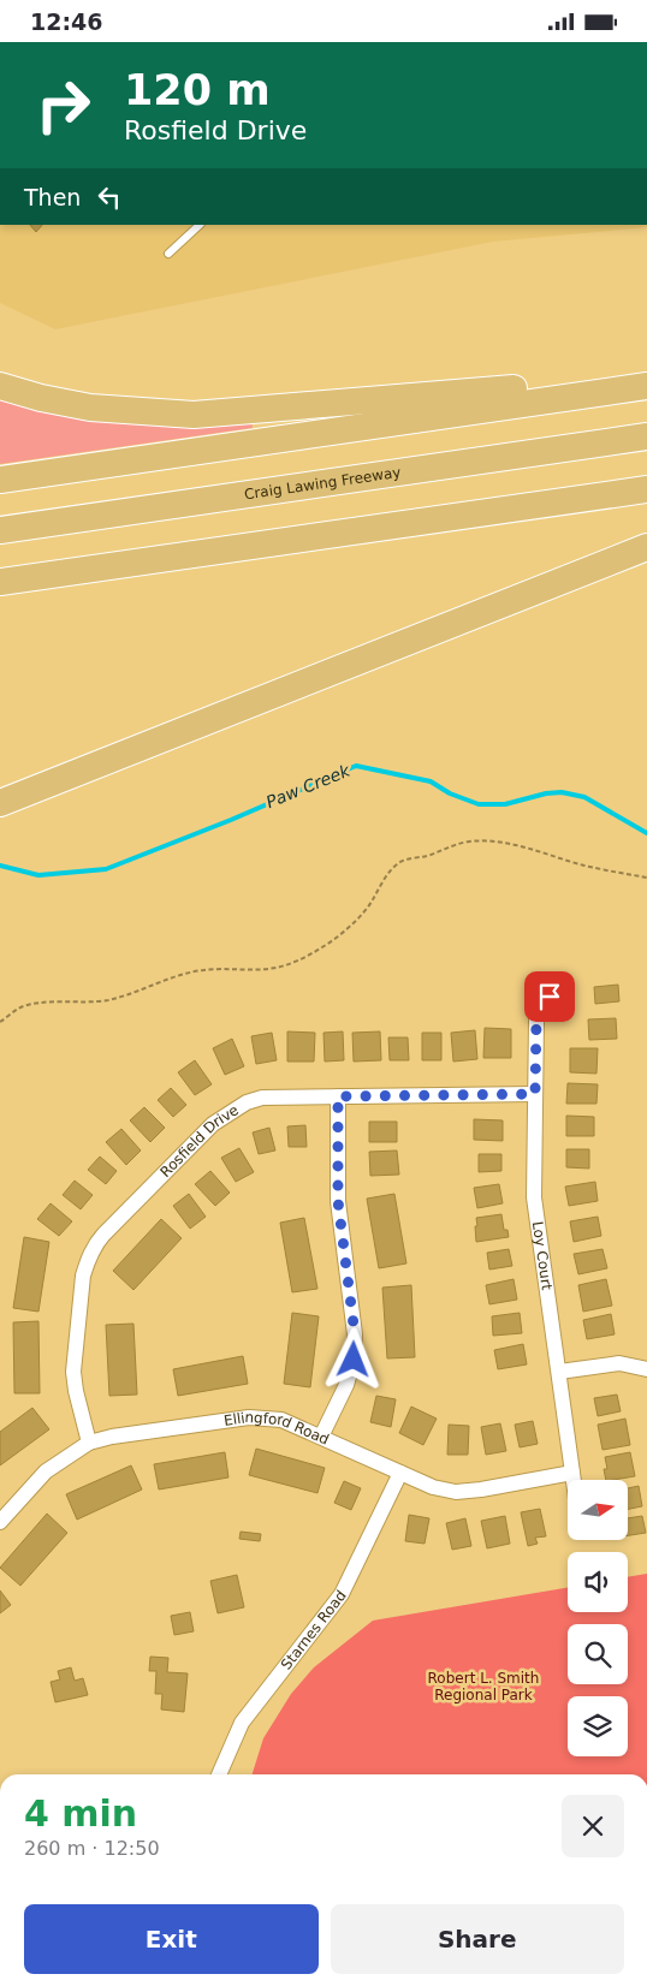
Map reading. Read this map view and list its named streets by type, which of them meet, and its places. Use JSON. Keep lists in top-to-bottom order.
{
  "streets": {
    "highway": ["Craig Lawing Freeway"],
    "street": [
      "Rosfield Drive",
      "Loy Court",
      "Ellingford Road",
      "Starnes Road"
    ]
  },
  "crossings": [
    ["Rosfield Drive", "Loy Court"],
    ["Rosfield Drive", "Ellingford Road"],
    ["Loy Court", "Ellingford Road"],
    ["Ellingford Road", "Starnes Road"]
  ],
  "water": ["Paw Creek"],
  "parks": ["Robert L. Smith Regional Park"],
  "north": "right",
  "page": {
    "status": "12:46",
    "turn": ["120 m", "Rosfield Drive"],
    "then": "Then",
    "heading": ["4 min", "260 m · 12:50"],
    "buttons": ["Exit", "Share"]
  }
}
